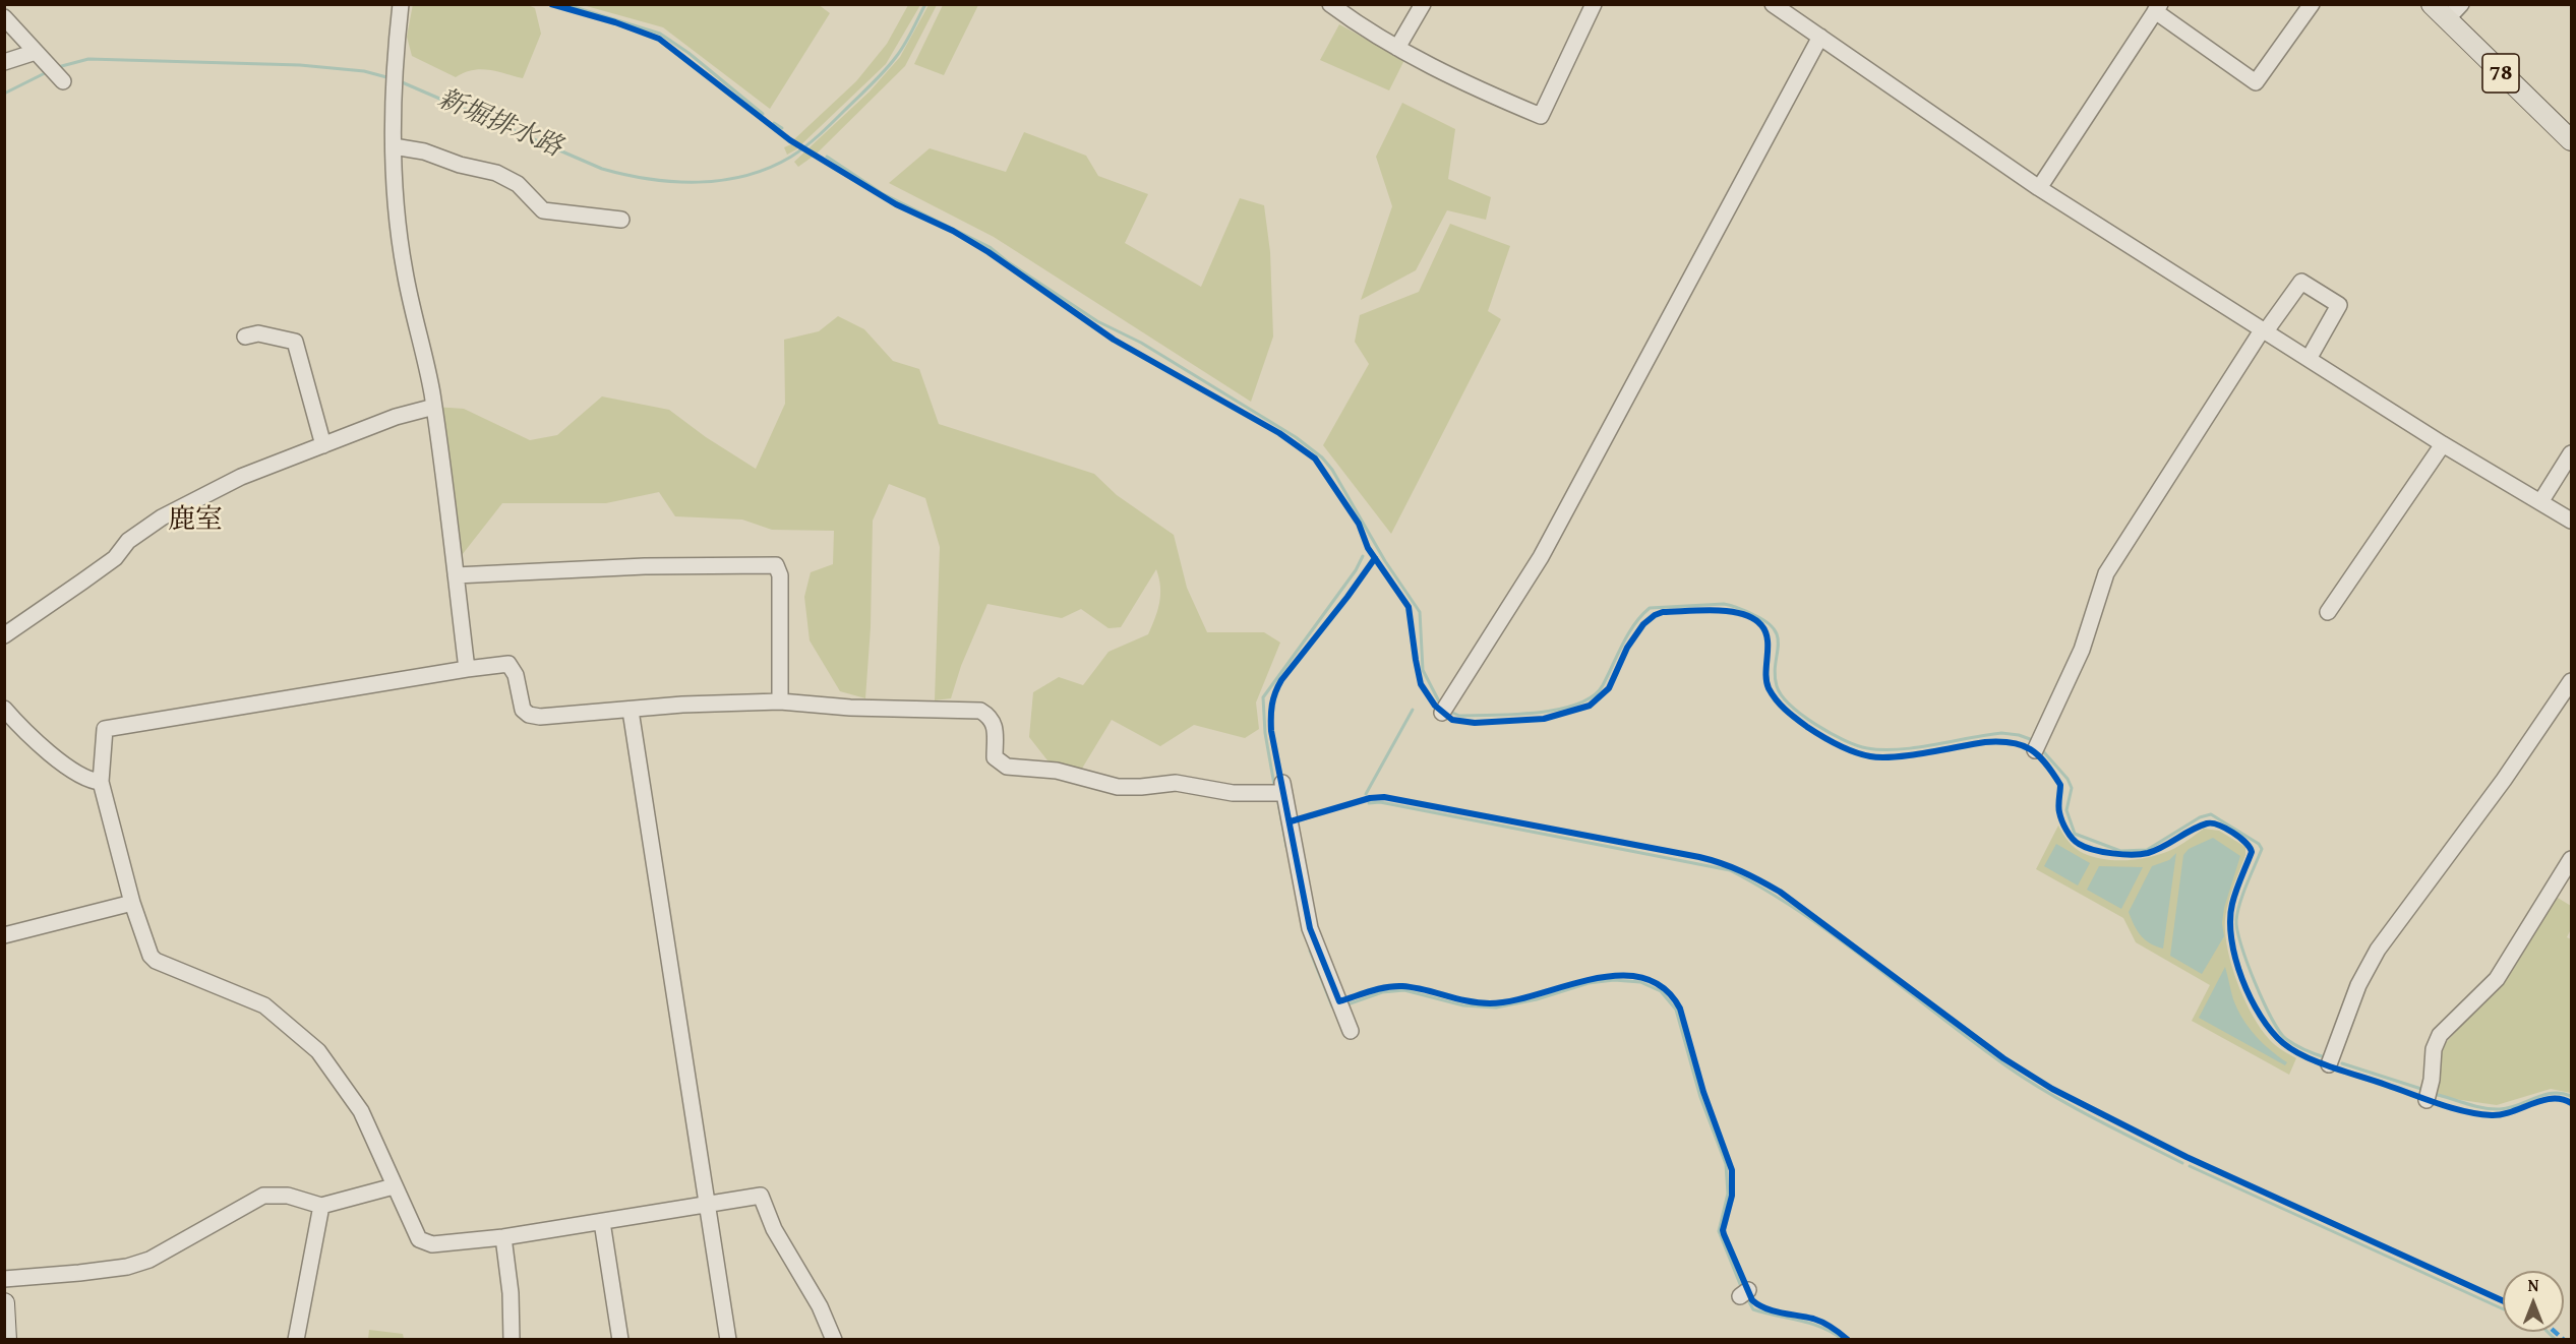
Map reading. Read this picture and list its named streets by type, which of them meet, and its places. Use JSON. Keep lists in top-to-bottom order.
{
  "streets": {
    "main road": ["78"]
  },
  "districts": ["鹿室"],
  "water": ["新堀排水路"],
  "north": "top"
}
